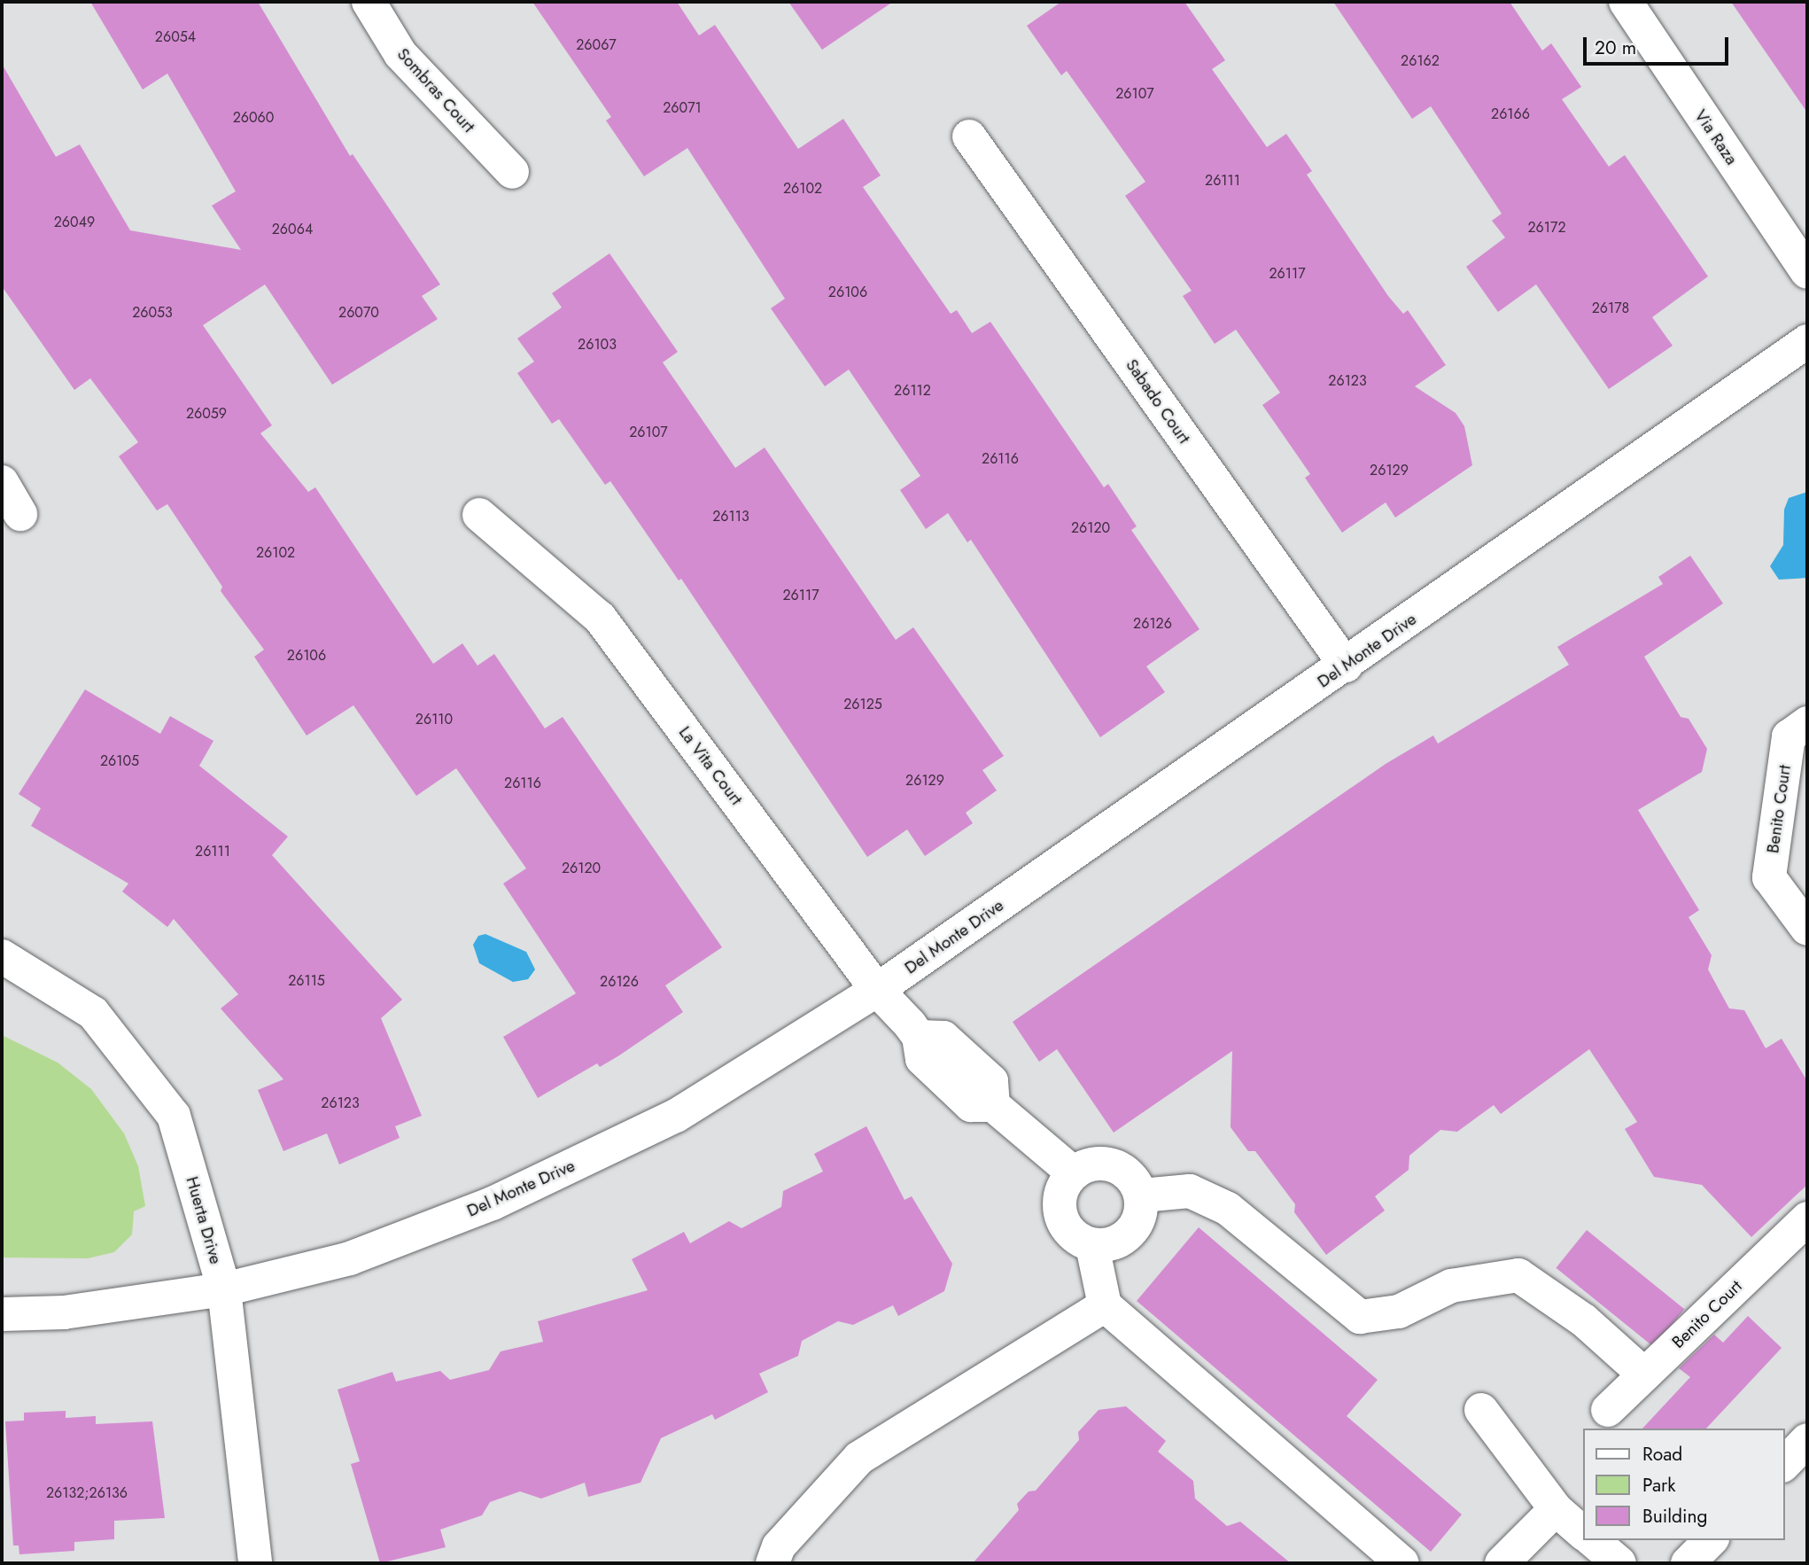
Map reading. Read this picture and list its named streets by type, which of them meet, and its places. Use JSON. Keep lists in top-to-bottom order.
{
  "streets": {
    "street": [
      "Sombras Court",
      "Via Raza",
      "Sabado Court",
      "Del Monte Drive",
      "La Vita Court",
      "Benito Court",
      "Huerta Drive"
    ]
  },
  "crossings": [
    ["Sabado Court", "Del Monte Drive"],
    ["Del Monte Drive", "La Vita Court"],
    ["Del Monte Drive", "Huerta Drive"]
  ],
  "house_numbers": [
    "26054",
    "26067",
    "26162",
    "26107",
    "26071",
    "26166",
    "26060",
    "26111",
    "26102",
    "26049",
    "26172",
    "26064",
    "26117",
    "26106",
    "26178",
    "26053",
    "26070",
    "26103",
    "26123",
    "26112",
    "26059",
    "26107",
    "26116",
    "26129",
    "26113",
    "26120",
    "26102",
    "26117",
    "26126",
    "26106",
    "26125",
    "26110",
    "26105",
    "26129",
    "26116",
    "26111",
    "26120",
    "26115",
    "26126",
    "26123",
    "26132;26136"
  ],
  "legend": ["Road", "Park", "Building"],
  "scale_bar": "20 m"
}
